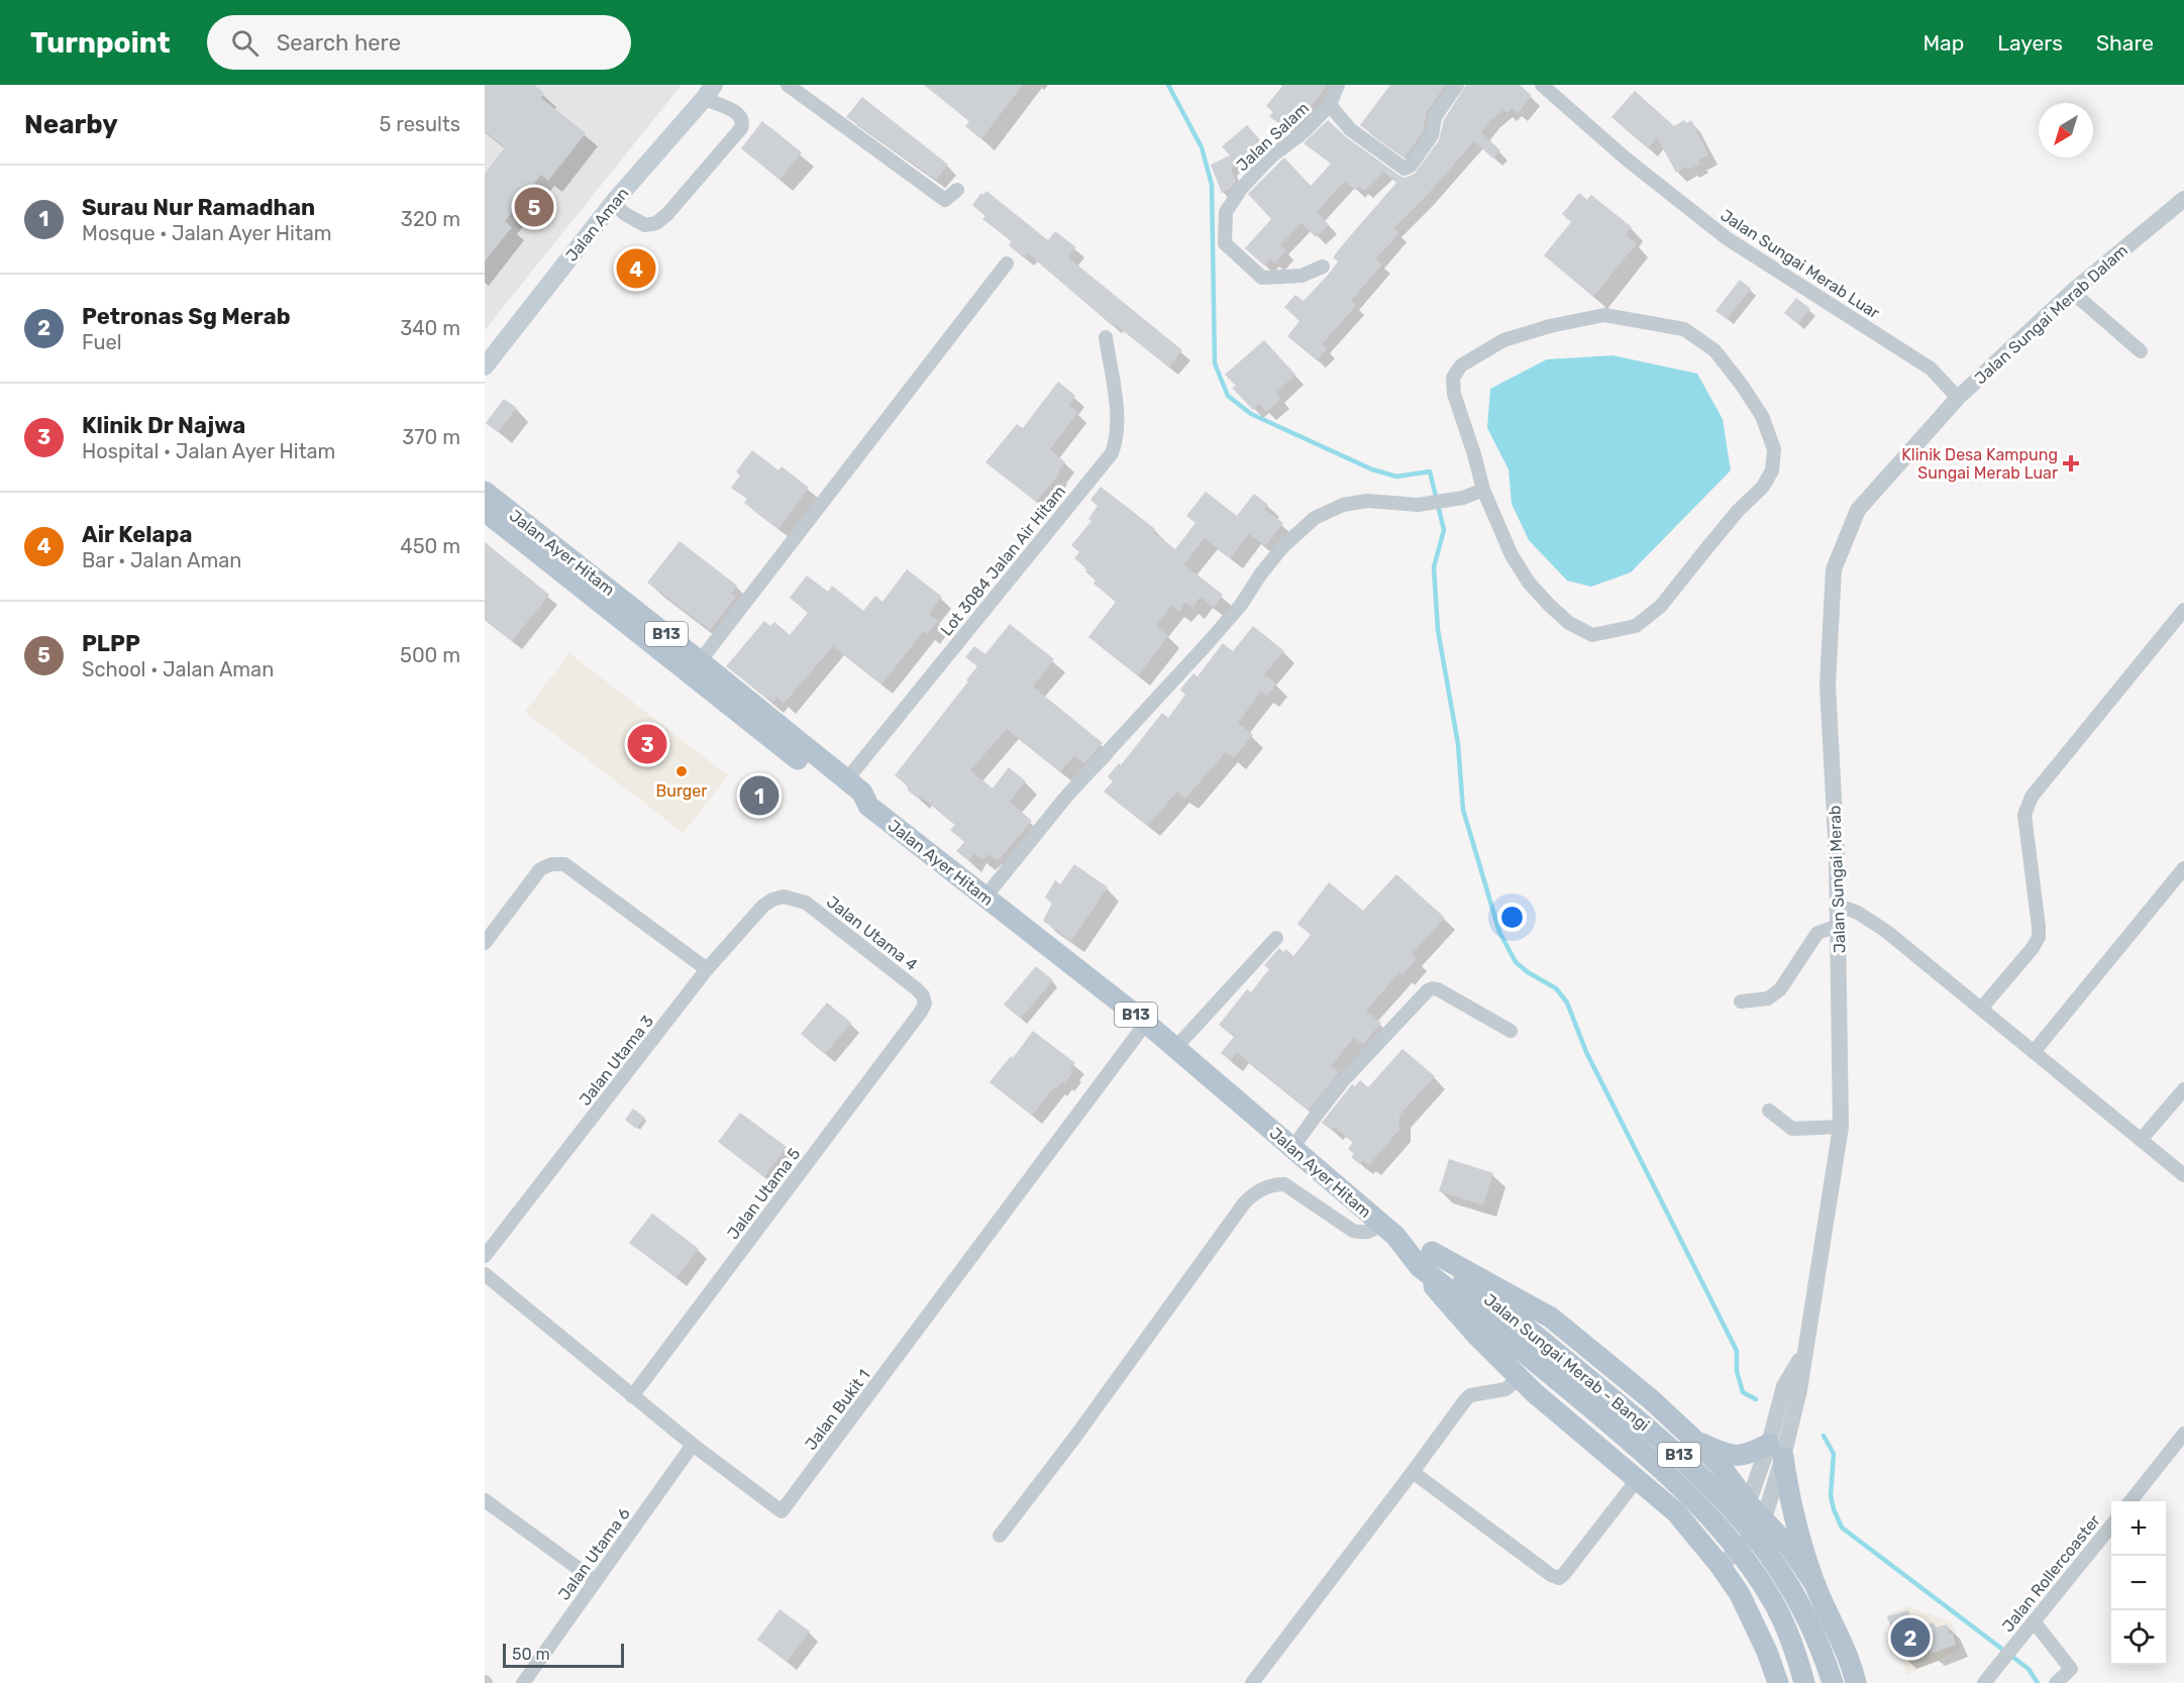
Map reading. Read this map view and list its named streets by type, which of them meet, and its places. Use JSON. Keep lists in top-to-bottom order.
{
  "streets": {
    "main road": [
      "Jalan Aman",
      "Jalan Ayer Hitam",
      "B13",
      "Jalan Sungai Merab - Bangi"
    ],
    "street": [
      "Jalan Salam",
      "Jalan Sungai Merab Luar",
      "Jalan Sungai Merab Dalam",
      "Lot 3084 Jalan Air Hitam",
      "Jalan Sungai Merab",
      "Jalan Utama 4",
      "Jalan Utama 3",
      "Jalan Utama 5",
      "Jalan Bukit 1",
      "Jalan Utama 6",
      "Jalan Rollercoaster"
    ]
  },
  "crossings": [
    ["Jalan Sungai Merab Luar", "Jalan Sungai Merab Dalam"],
    ["Jalan Sungai Merab Dalam", "Jalan Sungai Merab"],
    ["Jalan Ayer Hitam", "Lot 3084 Jalan Air Hitam"],
    ["Jalan Ayer Hitam", "Jalan Sungai Merab - Bangi"],
    ["Jalan Ayer Hitam", "Jalan Bukit 1"],
    ["Jalan Utama 4", "Jalan Utama 3"],
    ["Jalan Utama 4", "Jalan Utama 5"],
    ["Jalan Utama 5", "Jalan Bukit 1"],
    ["Jalan Bukit 1", "Jalan Utama 6"]
  ],
  "places": {
    "health": ["Klinik Desa Kampung Sungai Merab Luar"],
    "other": ["Burger"]
  },
  "scale_bar": "50 m",
  "north": "bottom left",
  "page": {
    "header": "Turnpoint",
    "search": "Search here",
    "nav": ["Map", "Layers", "Share"],
    "heading": ["Nearby", "5 results"],
    "list": [
      {
        "mark": "1",
        "name": "Surau Nur Ramadhan",
        "note": "Mosque · Jalan Ayer Hitam",
        "value": "320 m"
      },
      {
        "mark": "2",
        "name": "Petronas Sg Merab",
        "note": "Fuel",
        "value": "340 m"
      },
      {
        "mark": "3",
        "name": "Klinik Dr Najwa",
        "note": "Hospital · Jalan Ayer Hitam",
        "value": "370 m"
      },
      {
        "mark": "4",
        "name": "Air Kelapa",
        "note": "Bar · Jalan Aman",
        "value": "450 m"
      },
      {
        "mark": "5",
        "name": "PLPP",
        "note": "School · Jalan Aman",
        "value": "500 m"
      }
    ],
    "pins": [
      "5",
      "4",
      "3",
      "1",
      "2"
    ],
    "map_buttons": ["+", "−"],
    "scale": "50 m"
  }
}
